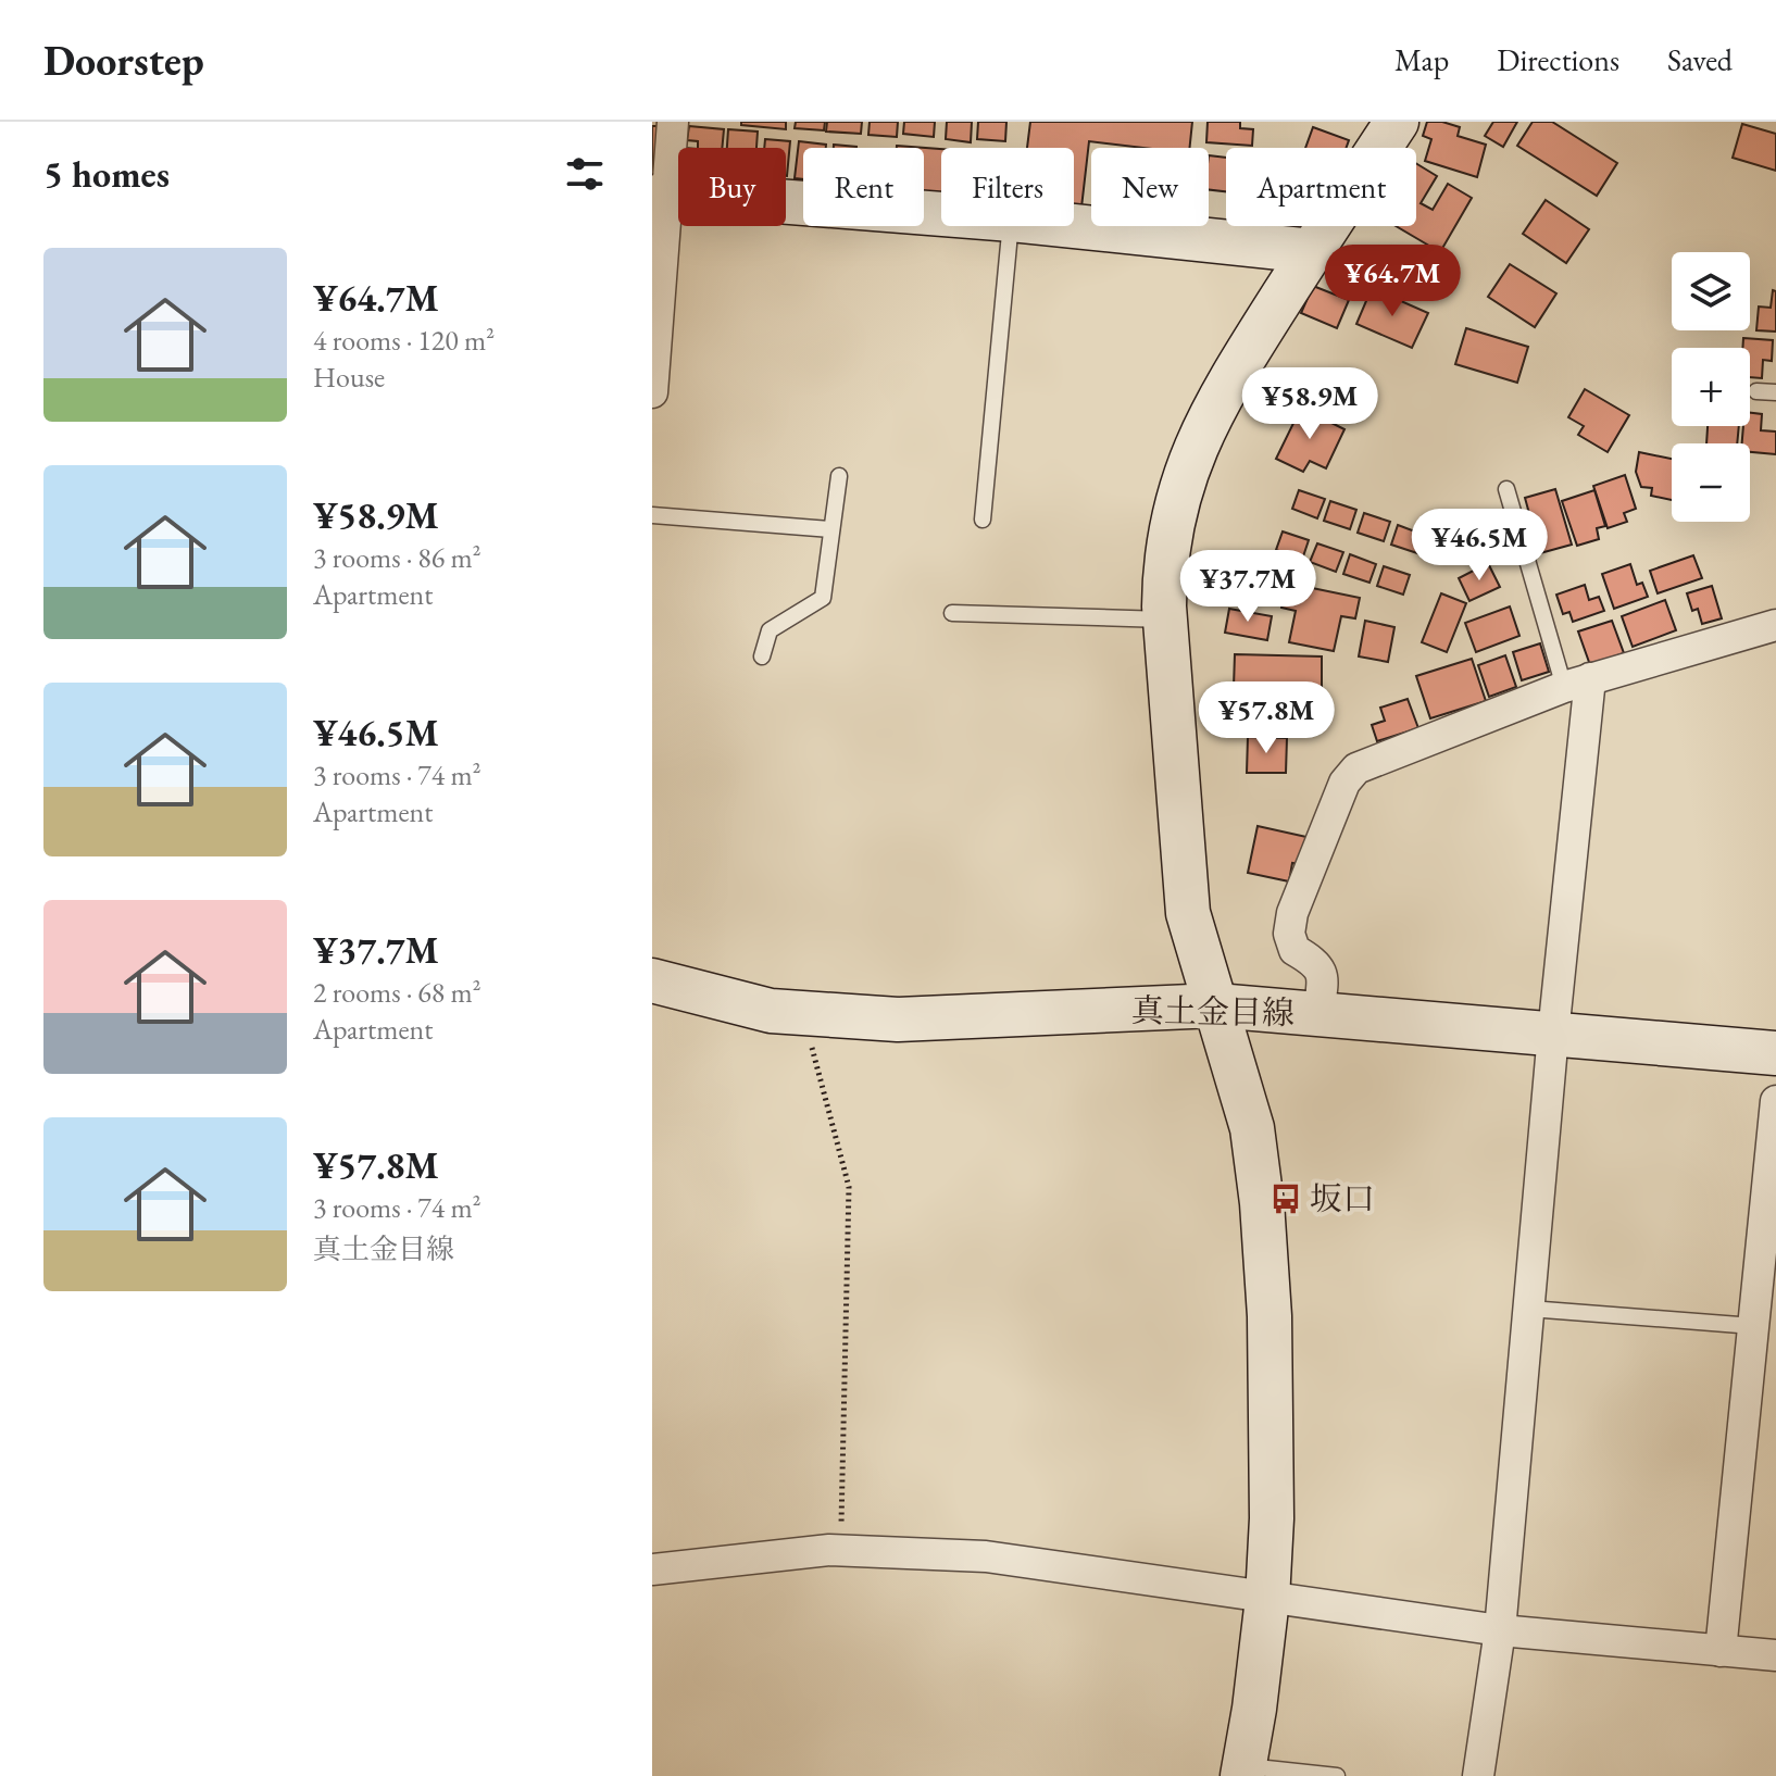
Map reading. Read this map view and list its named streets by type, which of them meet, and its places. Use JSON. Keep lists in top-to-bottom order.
{
  "streets": {
    "street": ["真土金目線"]
  },
  "places": {
    "bus stop": ["坂口"]
  },
  "page": {
    "header": "Doorstep",
    "nav": ["Map", "Directions", "Saved"],
    "heading": "5 homes",
    "chip": [
      "Buy",
      "Rent",
      "Filters",
      "New",
      "Apartment"
    ],
    "list": [
      {
        "name": "¥64.7M",
        "note": "4 rooms · 120 m² · House"
      },
      {
        "name": "¥58.9M",
        "note": "3 rooms · 86 m² · Apartment"
      },
      {
        "name": "¥46.5M",
        "note": "3 rooms · 74 m² · Apartment"
      },
      {
        "name": "¥37.7M",
        "note": "2 rooms · 68 m² · Apartment"
      },
      {
        "name": "¥57.8M",
        "note": "3 rooms · 74 m² · 真土金目線"
      }
    ],
    "price": [
      "¥64.7M",
      "¥58.9M",
      "¥46.5M",
      "¥37.7M",
      "¥57.8M"
    ],
    "map_buttons": ["+", "−"]
  }
}
